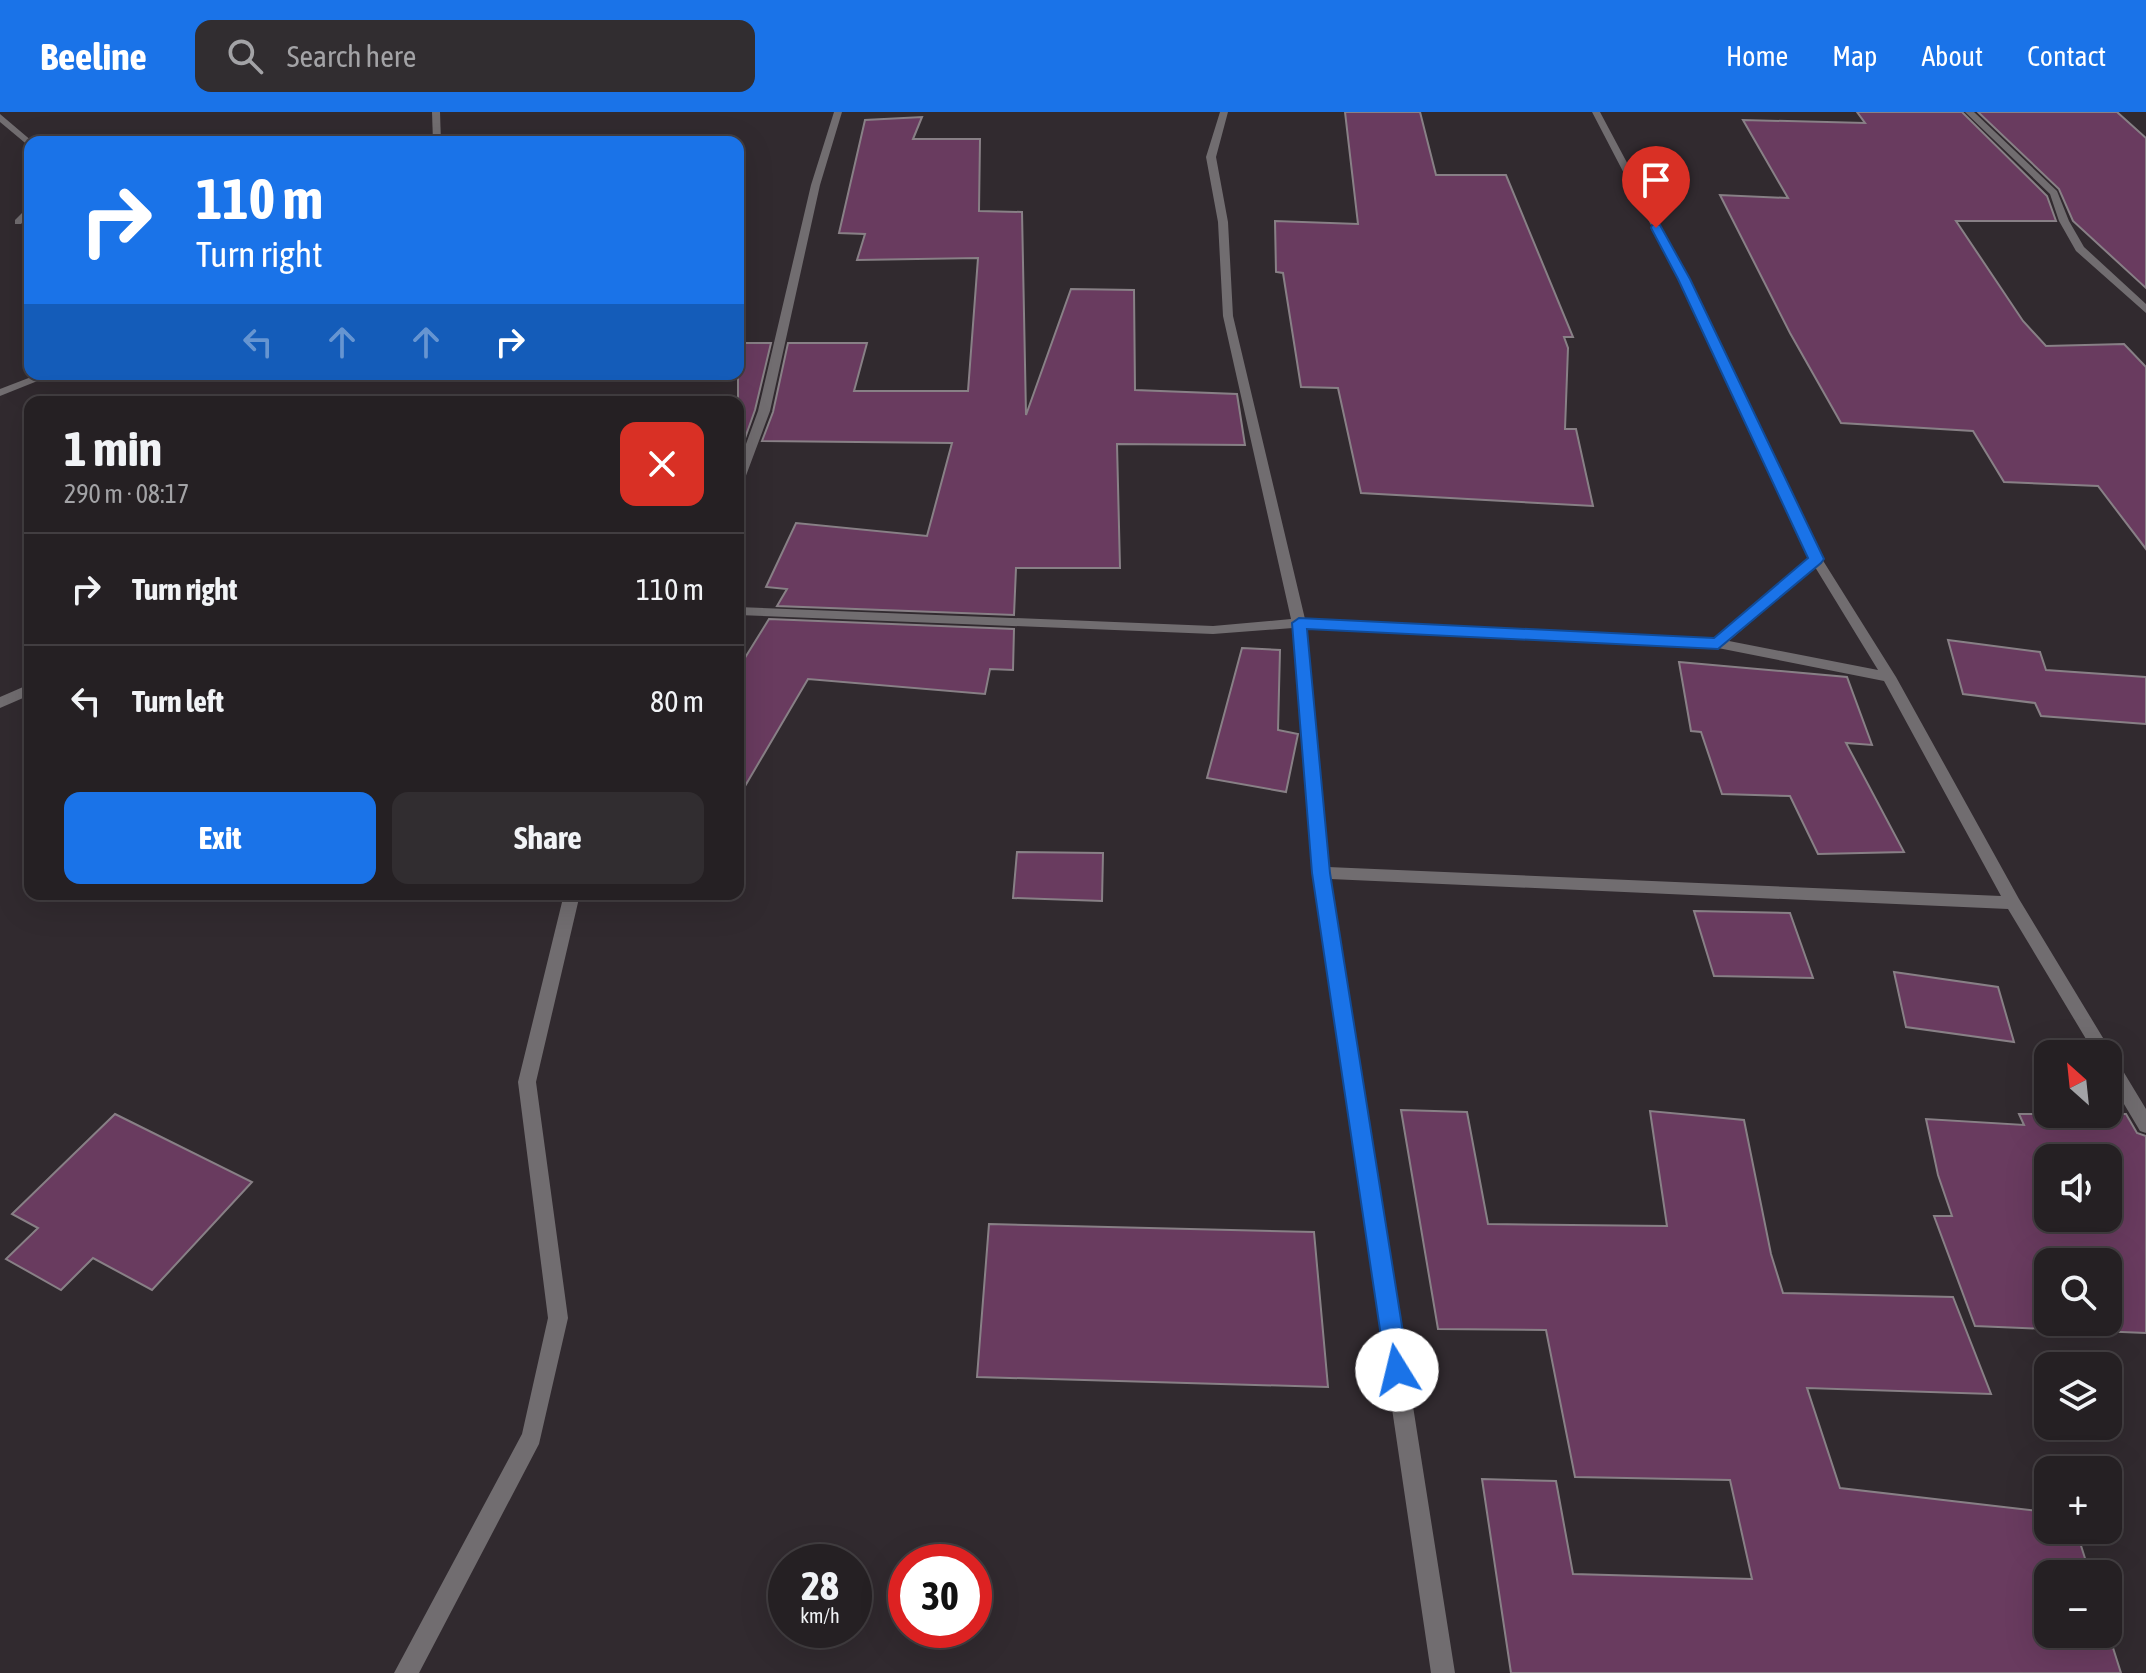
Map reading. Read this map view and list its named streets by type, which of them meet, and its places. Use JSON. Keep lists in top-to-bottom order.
{
  "north": "top left",
  "page": {
    "header": "Beeline",
    "search": "Search here",
    "nav": [
      "Home",
      "Map",
      "About",
      "Contact"
    ],
    "turn": ["110 m", "Turn right"],
    "heading": ["1 min", "290 m · 08:17"],
    "list": [
      {
        "name": "Turn right",
        "value": "110 m"
      },
      {
        "name": "Turn left",
        "value": "80 m"
      }
    ],
    "buttons": ["Exit", "Share"],
    "map_buttons": ["+", "−"],
    "speed": "28 km/h",
    "limit": "30"
  }
}
